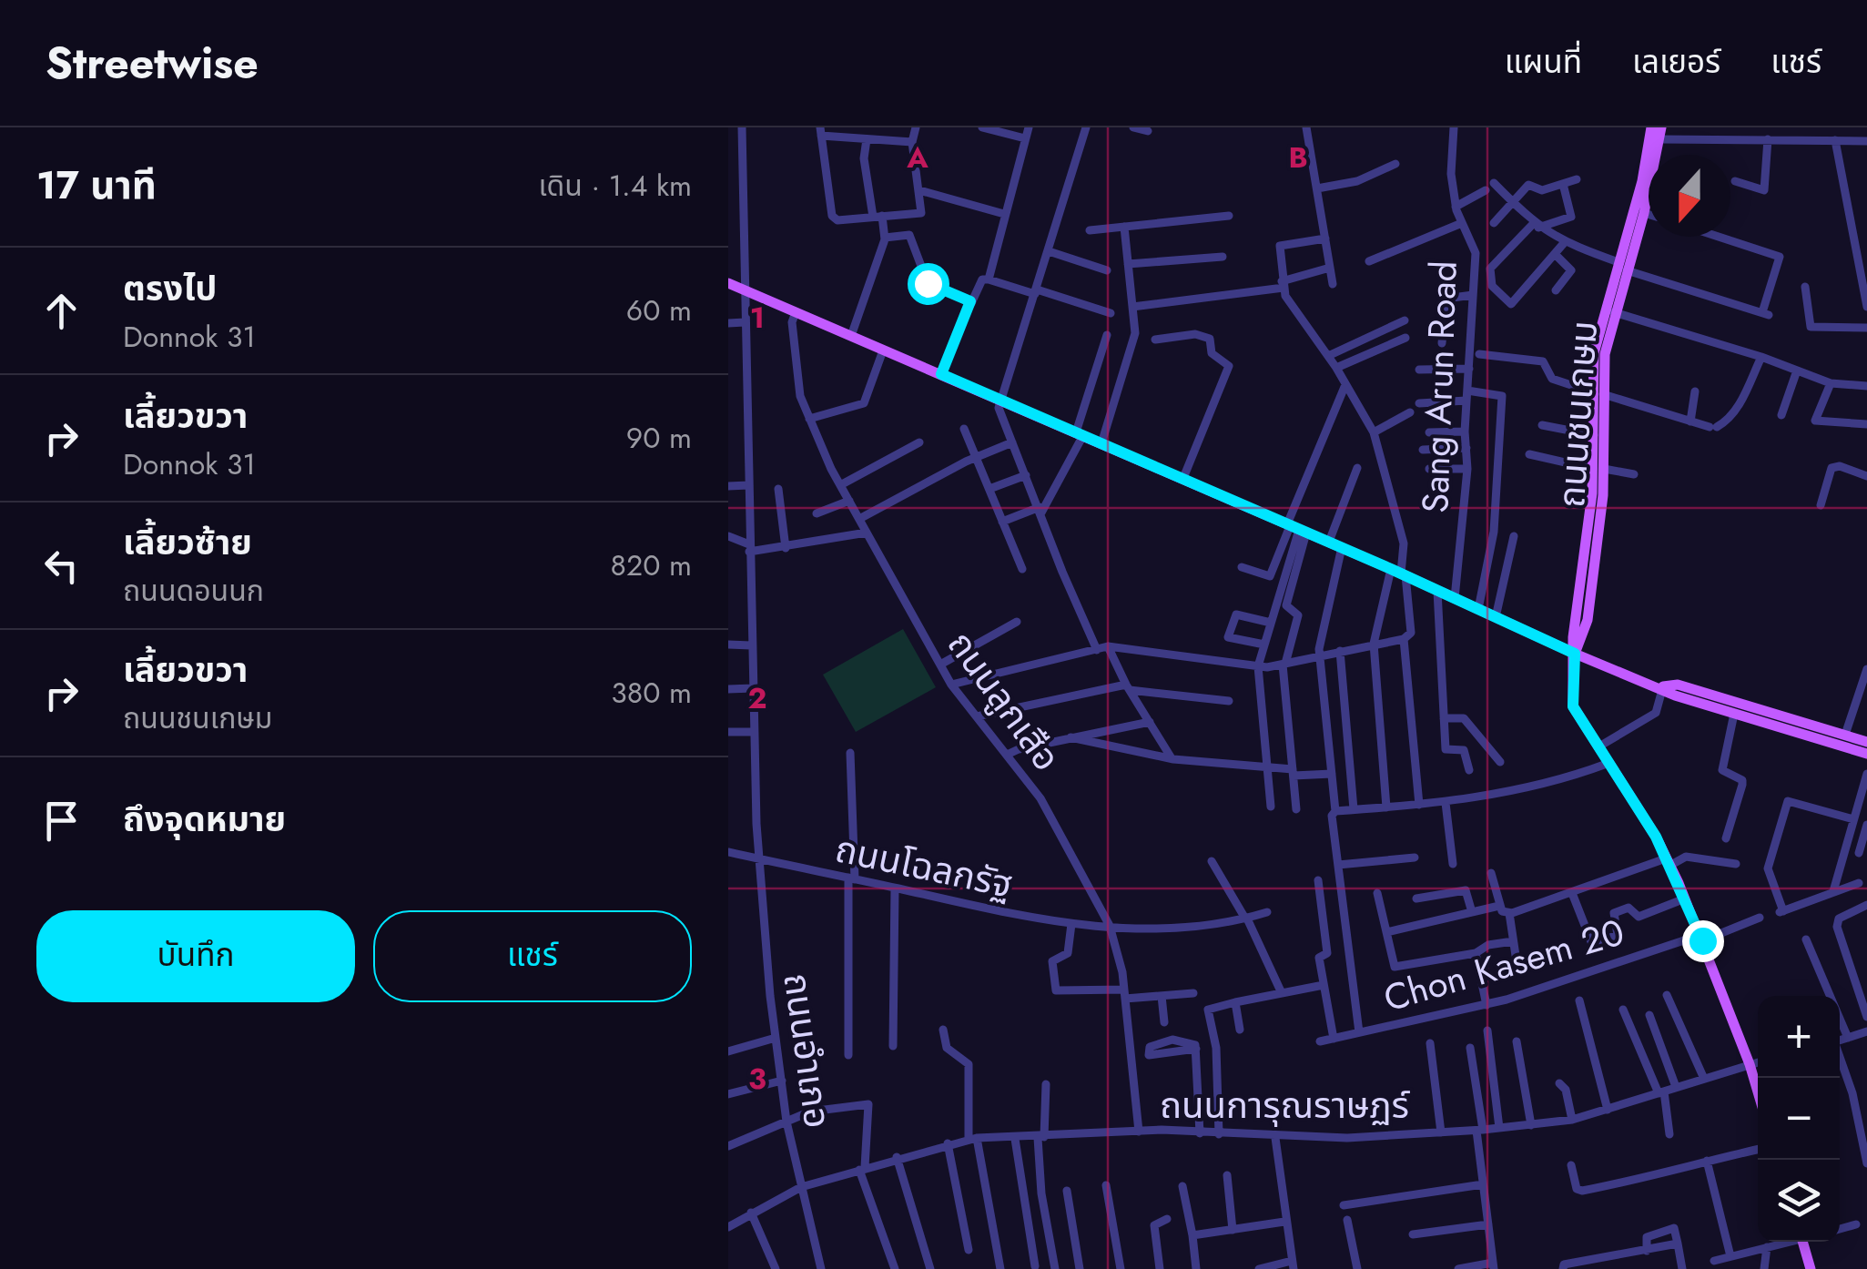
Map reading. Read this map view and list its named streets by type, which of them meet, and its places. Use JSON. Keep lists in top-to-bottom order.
{
  "streets": {
    "main road": ["ถนนชนเกษม"],
    "street": [
      "Sang Arun Road",
      "ถนนลูกเสือ",
      "ถนนโฉลกรัฐ",
      "Chon Kasem 20",
      "ถนนอำเภอ",
      "ถนนการุณราษฏร์"
    ]
  },
  "crossings": [
    ["ถนนชนเกษม", "Chon Kasem 20"],
    ["ถนนชนเกษม", "ถนนการุณราษฏร์"],
    ["ถนนลูกเสือ", "ถนนโฉลกรัฐ"],
    ["ถนนลูกเสือ", "ถนนการุณราษฏร์"],
    ["ถนนโฉลกรัฐ", "ถนนอำเภอ"],
    ["ถนนอำเภอ", "ถนนการุณราษฏร์"]
  ],
  "north": "bottom",
  "page": {
    "header": "Streetwise",
    "nav": ["แผนที่", "เลเยอร์", "แชร์"],
    "heading": ["17 นาที", "เดิน · 1.4 km"],
    "list": [
      ["ตรงไป", "Donnok 31", "60 m"],
      ["เลี้ยวขวา", "Donnok 31", "90 m"],
      ["เลี้ยวซ้าย", "ถนนดอนนก", "820 m"],
      ["เลี้ยวขวา", "ถนนชนเกษม", "380 m"],
      "ถึงจุดหมาย"
    ],
    "buttons": ["บันทึก", "แชร์"],
    "map_buttons": ["+", "−"]
  },
  "grid": {
    "columns": ["A", "B"],
    "rows": ["1", "2", "3"]
  }
}
